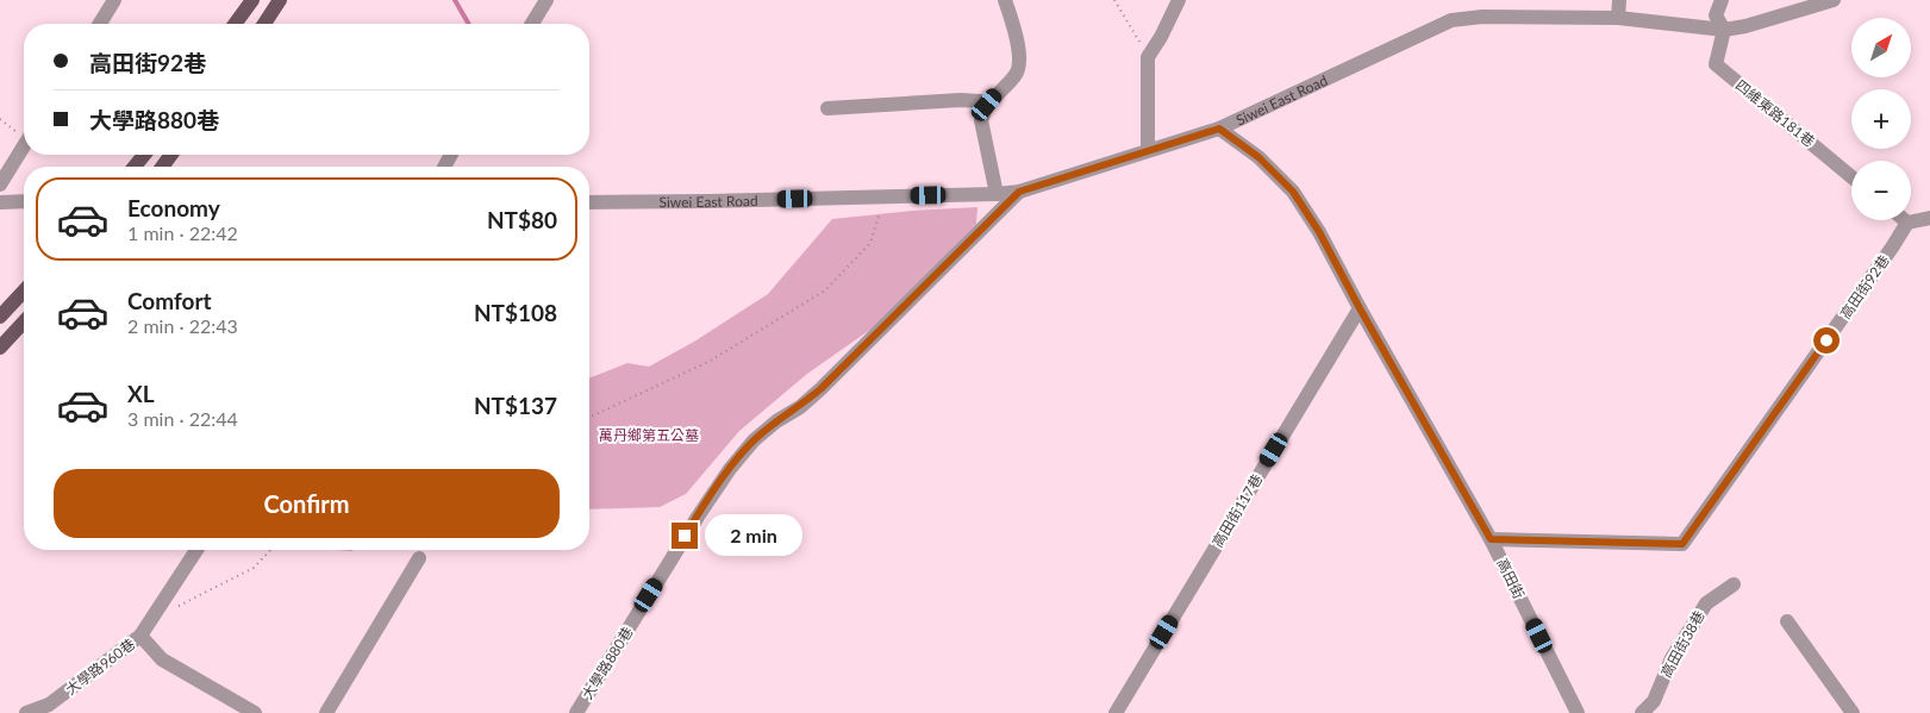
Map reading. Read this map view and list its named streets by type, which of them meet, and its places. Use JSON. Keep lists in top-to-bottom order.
{
  "streets": {
    "street": [
      "Siwei East Road",
      "四維東路181巷",
      "高田街92巷",
      "高田街117巷",
      "高田街",
      "高田街38巷",
      "大學路880巷",
      "大學路960巷"
    ]
  },
  "crossings": [
    ["Siwei East Road", "四維東路181巷"],
    ["Siwei East Road", "高田街"],
    ["Siwei East Road", "大學路880巷"],
    ["高田街92巷", "高田街"],
    ["高田街117巷", "高田街"]
  ],
  "parks": ["萬丹鄉第五公墓"],
  "north": "top right",
  "page": {
    "map_buttons": ["+", "−"],
    "banner": ["高田街92巷", "大學路880巷"],
    "list": [
      {
        "name": "Economy",
        "note": "1 min · 22:42",
        "value": "NT$80"
      },
      {
        "name": "Comfort",
        "note": "2 min · 22:43",
        "value": "NT$108"
      },
      {
        "name": "XL",
        "note": "3 min · 22:44",
        "value": "NT$137"
      }
    ],
    "buttons": "Confirm",
    "bubble": "2 min"
  }
}
